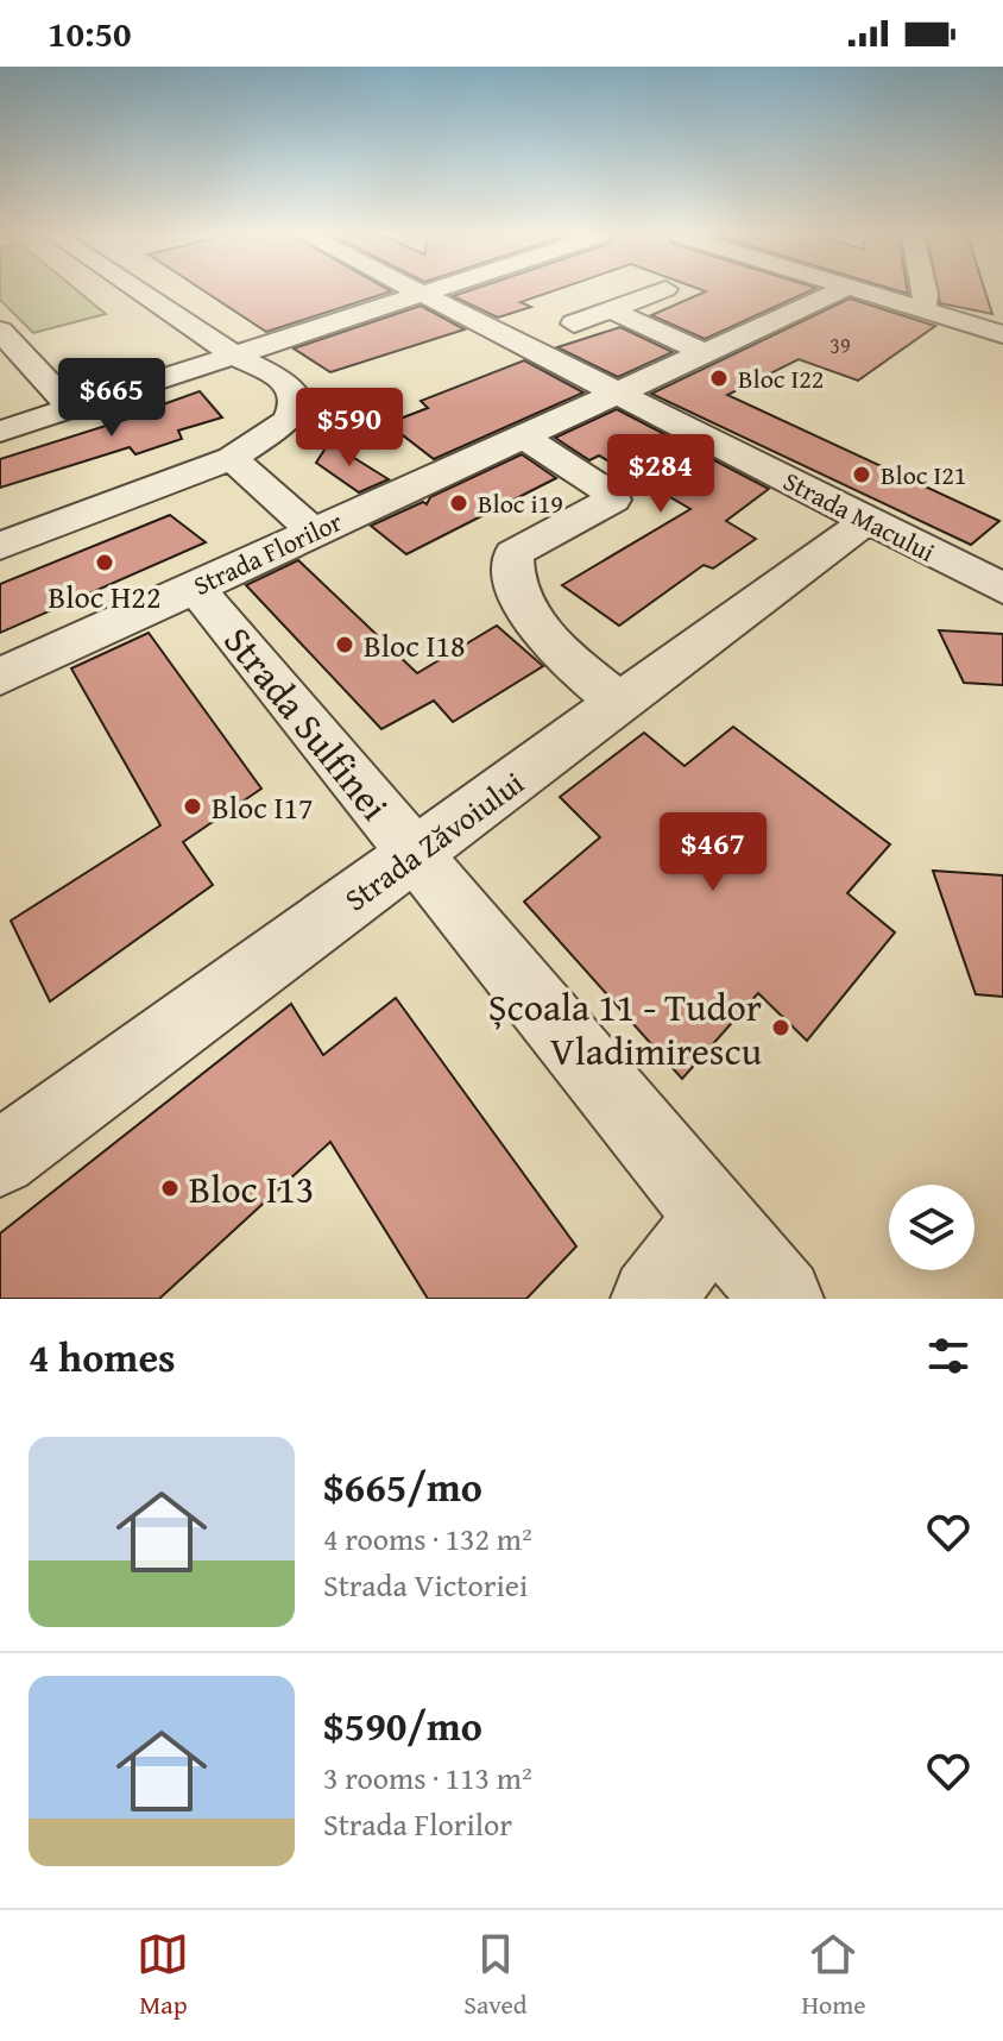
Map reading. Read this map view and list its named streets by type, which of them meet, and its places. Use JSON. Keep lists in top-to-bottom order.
{
  "streets": {
    "street": [
      "Strada Macului",
      "Strada Florilor",
      "Strada Sulfinei",
      "Strada Zăvoiului"
    ]
  },
  "crossings": [
    ["Strada Macului", "Strada Florilor"],
    ["Strada Macului", "Strada Zăvoiului"],
    ["Strada Florilor", "Strada Sulfinei"],
    ["Strada Sulfinei", "Strada Zăvoiului"]
  ],
  "places": [
    "Bloc I22",
    "Bloc I21",
    "Bloc i19",
    "Bloc H22",
    "Bloc I18",
    "Bloc I17",
    "Școala 11 - Tudor Vladimirescu",
    "Bloc I13"
  ],
  "house_numbers": ["39"],
  "page": {
    "status": "10:50",
    "price": [
      "$665",
      "$590",
      "$284",
      "$467"
    ],
    "heading": "4 homes",
    "list": [
      {
        "name": "$665/mo",
        "note": "4 rooms · 132 m² · Strada Victoriei"
      },
      {
        "name": "$590/mo",
        "note": "3 rooms · 113 m² · Strada Florilor"
      }
    ],
    "tabs": ["Map", "Saved", "Home"]
  }
}
